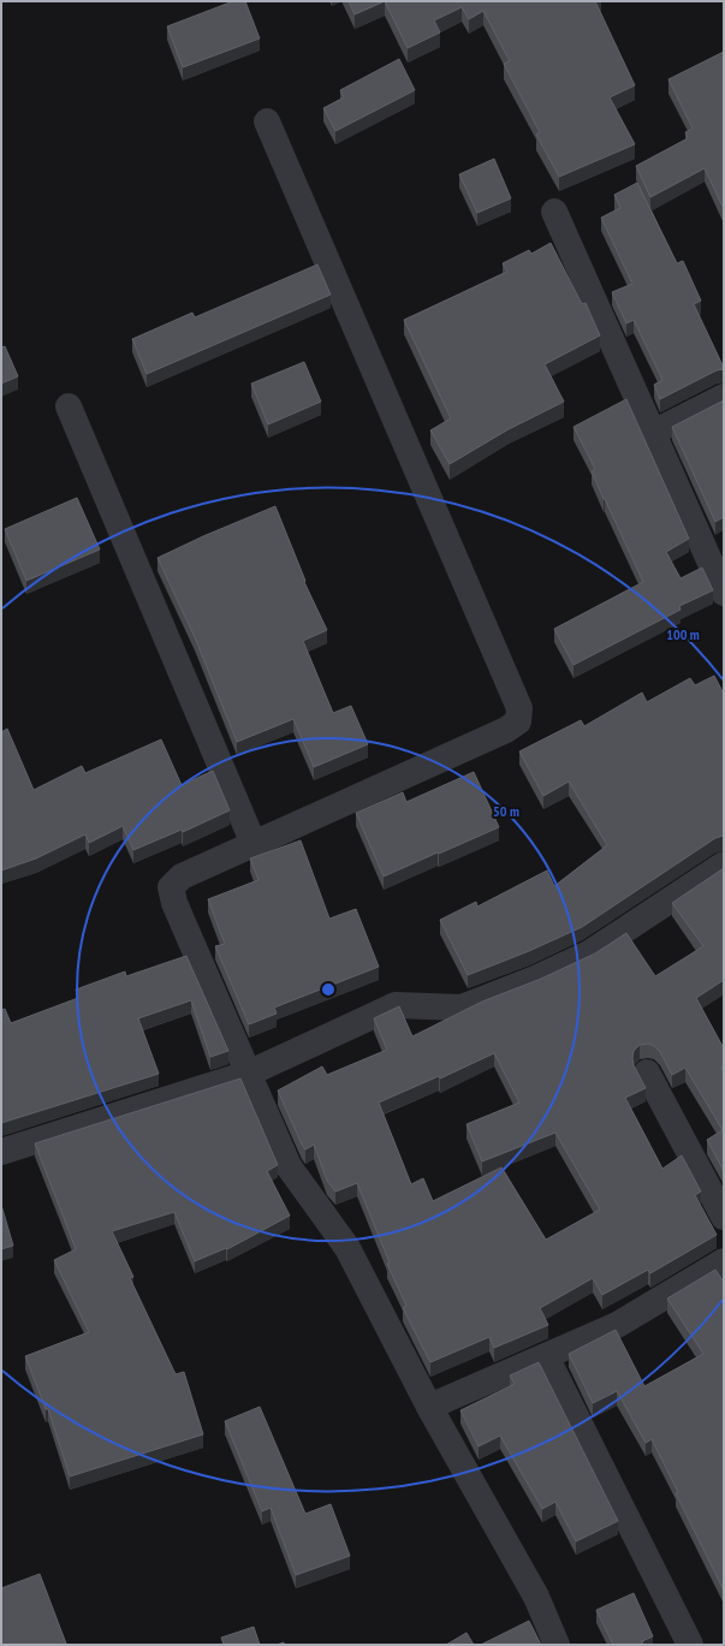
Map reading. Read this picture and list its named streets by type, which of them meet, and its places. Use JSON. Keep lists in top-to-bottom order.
{
  "rings": ["100 m", "50 m"]
}
